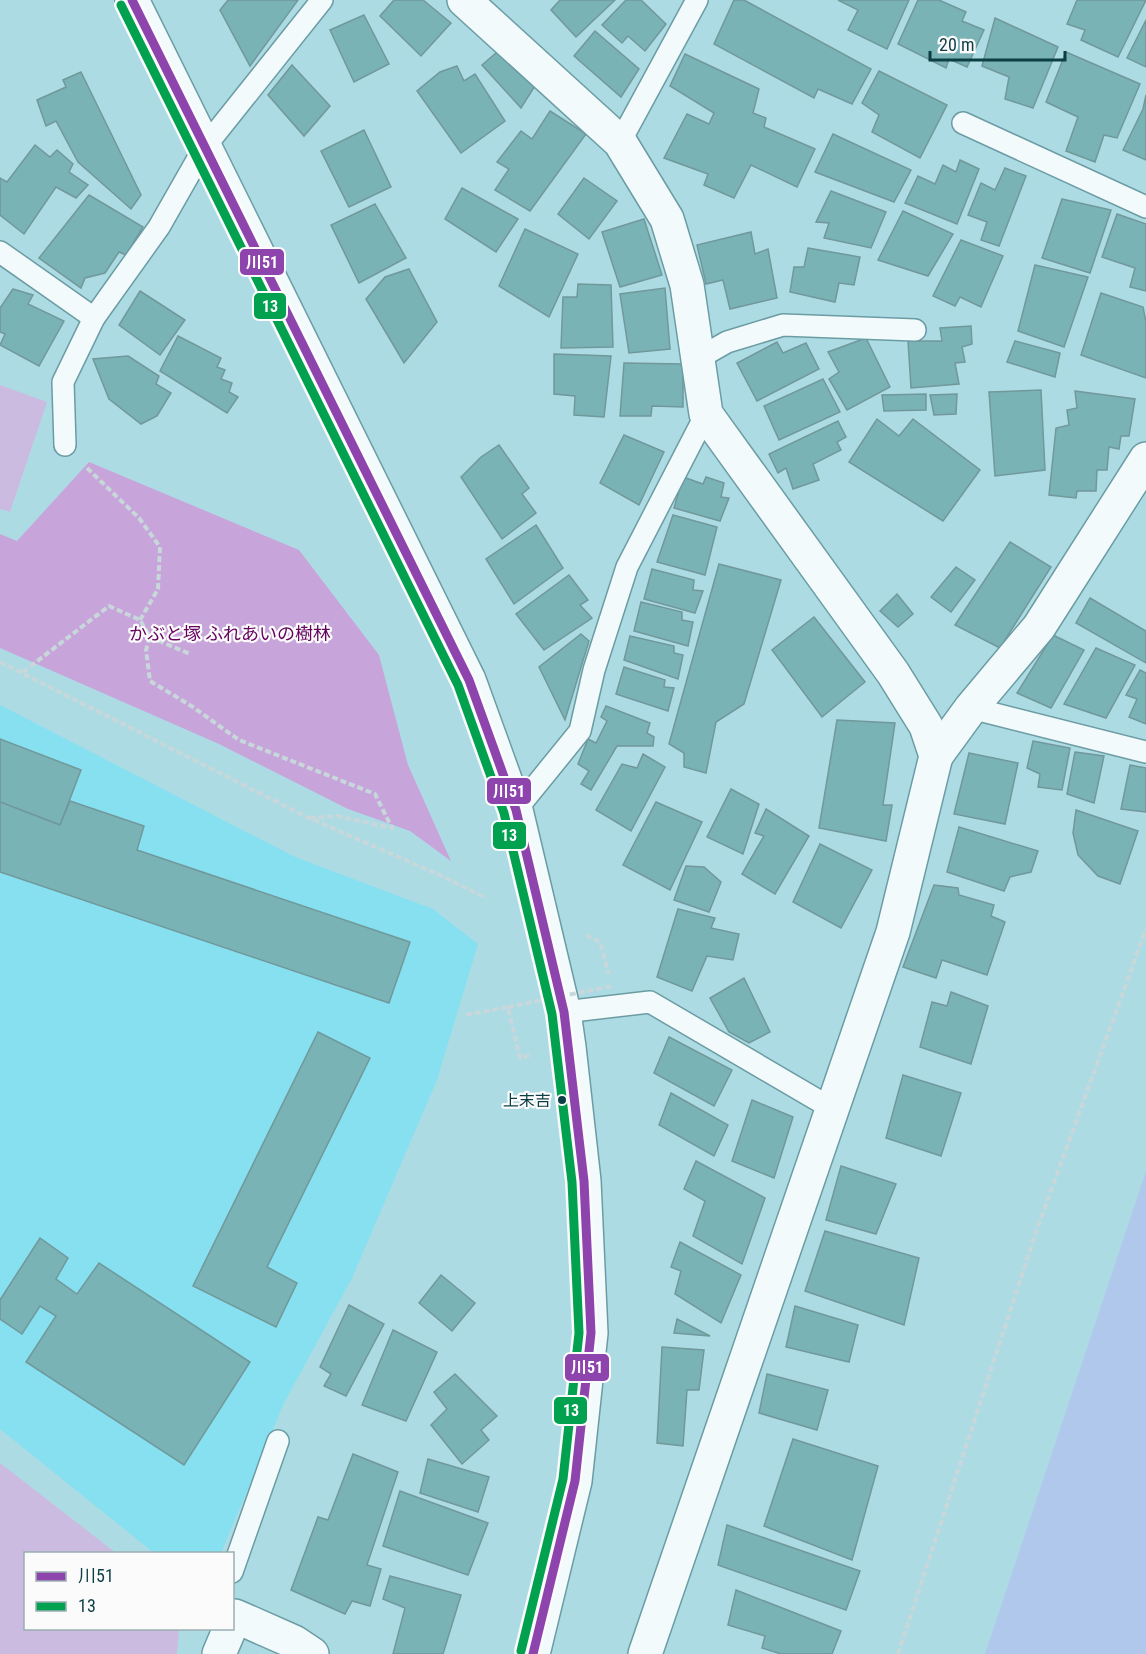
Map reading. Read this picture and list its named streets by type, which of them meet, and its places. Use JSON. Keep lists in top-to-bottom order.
{
  "parks": ["かぶと塚 ふれあいの樹林"],
  "places": ["上末吉"],
  "lines": ["transit line 川51", "transit line 13"],
  "legend": ["川51", "13"],
  "scale_bar": "20 m"
}
